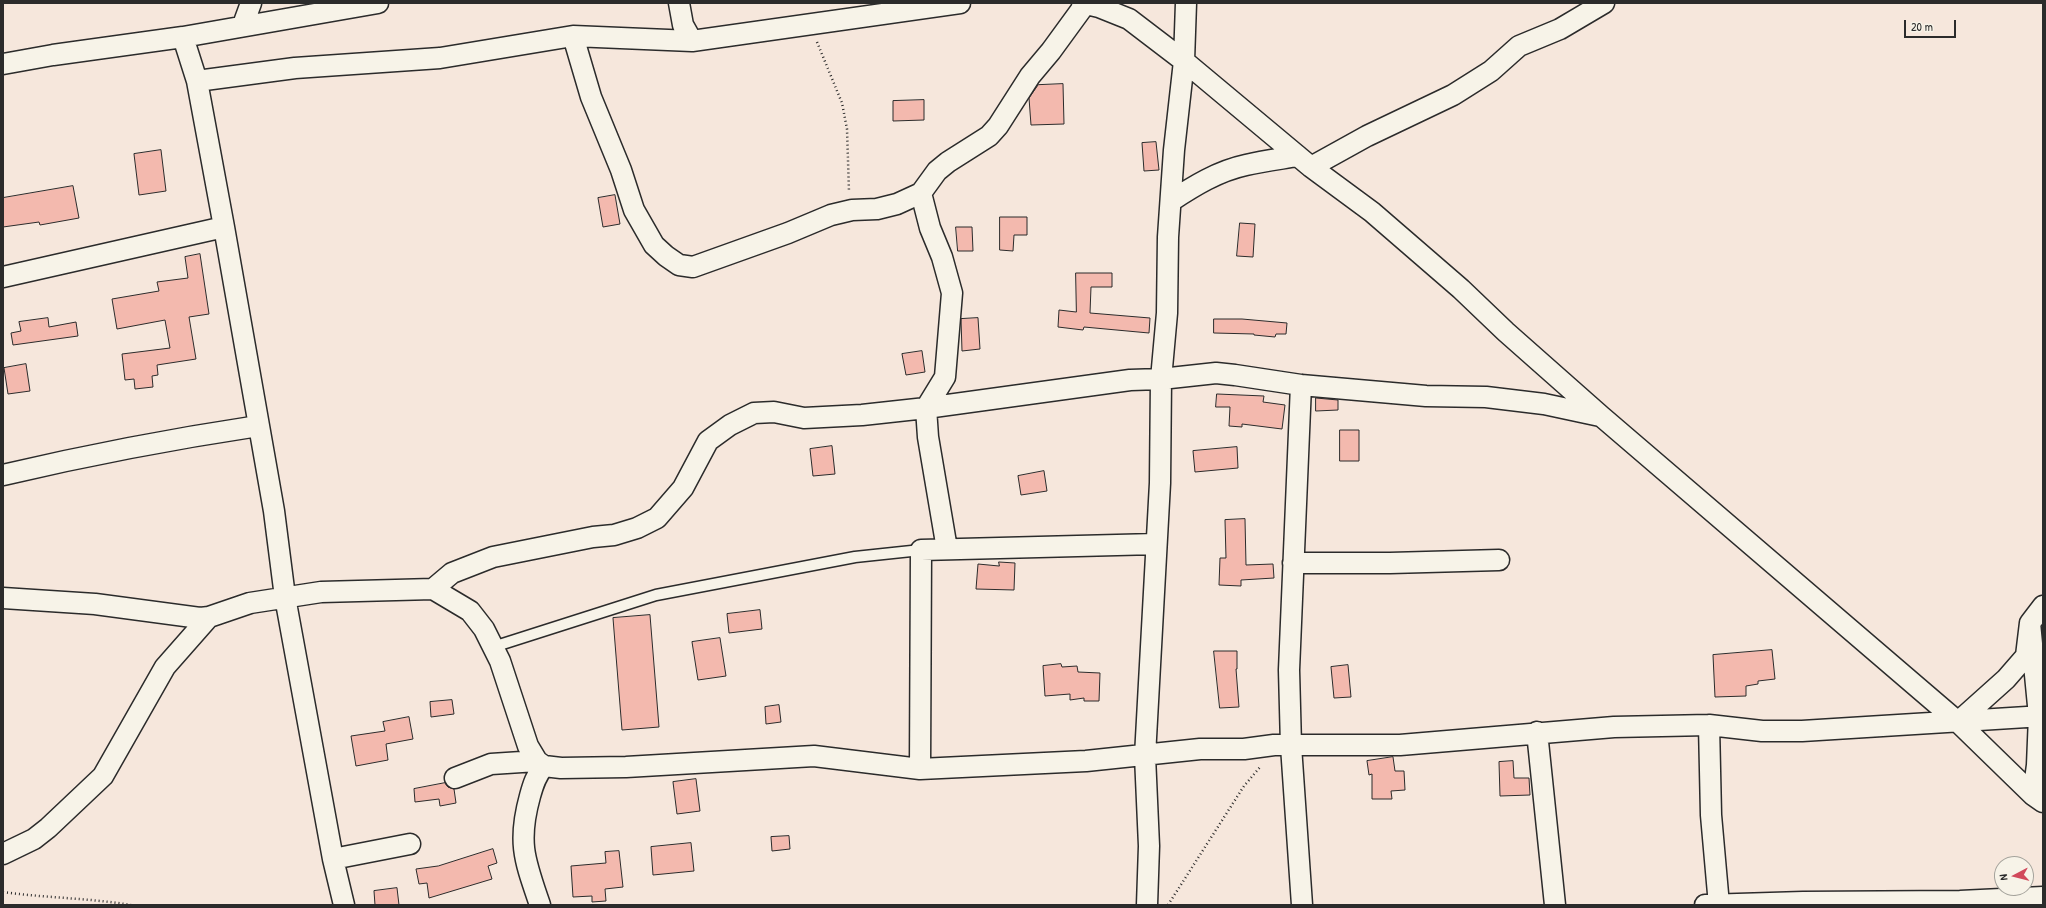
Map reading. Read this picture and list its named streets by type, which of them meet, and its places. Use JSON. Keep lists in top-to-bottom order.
{
  "scale_bar": "20 m",
  "north": "left"
}
